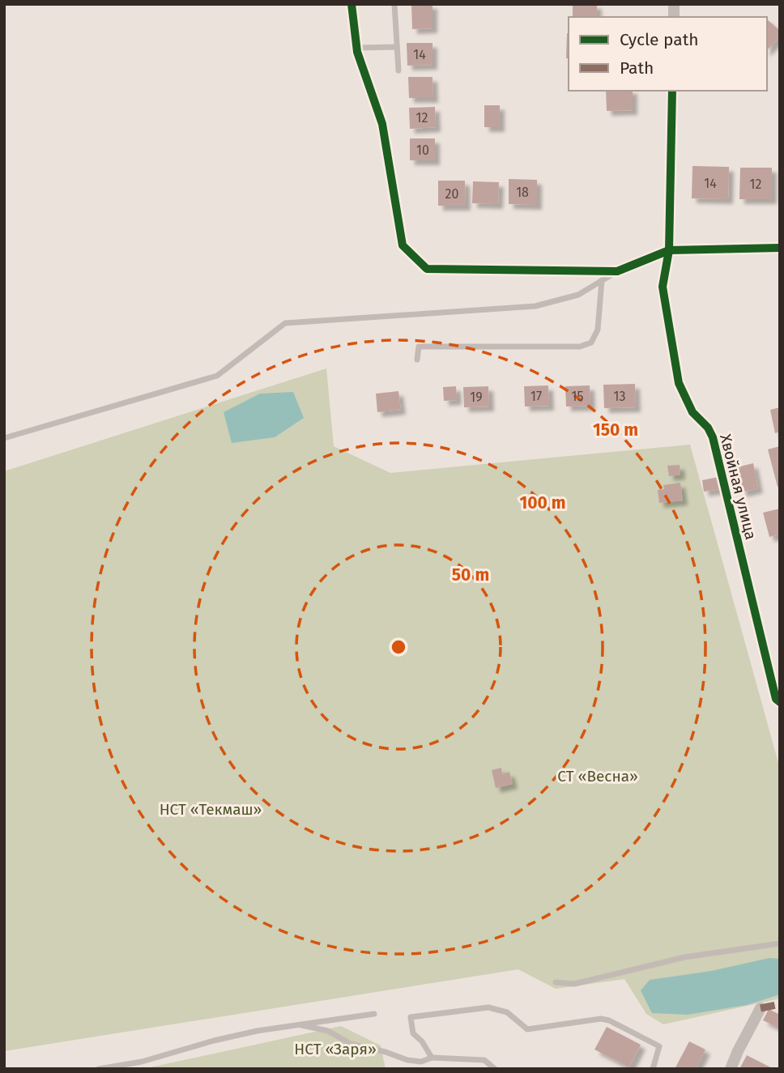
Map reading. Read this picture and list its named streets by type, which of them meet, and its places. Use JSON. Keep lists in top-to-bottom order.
{
  "streets": {
    "street": ["Хвойная улица"]
  },
  "parks": ["СТ «Весна»", "НСТ «Текмаш»", "НСТ «Заря»"],
  "house_numbers": [
    "14",
    "12",
    "10",
    "14",
    "12",
    "18",
    "20",
    "17",
    "15",
    "13",
    "19"
  ],
  "legend": ["Cycle path", "Path"],
  "rings": ["150 m", "100 m", "50 m"]
}
